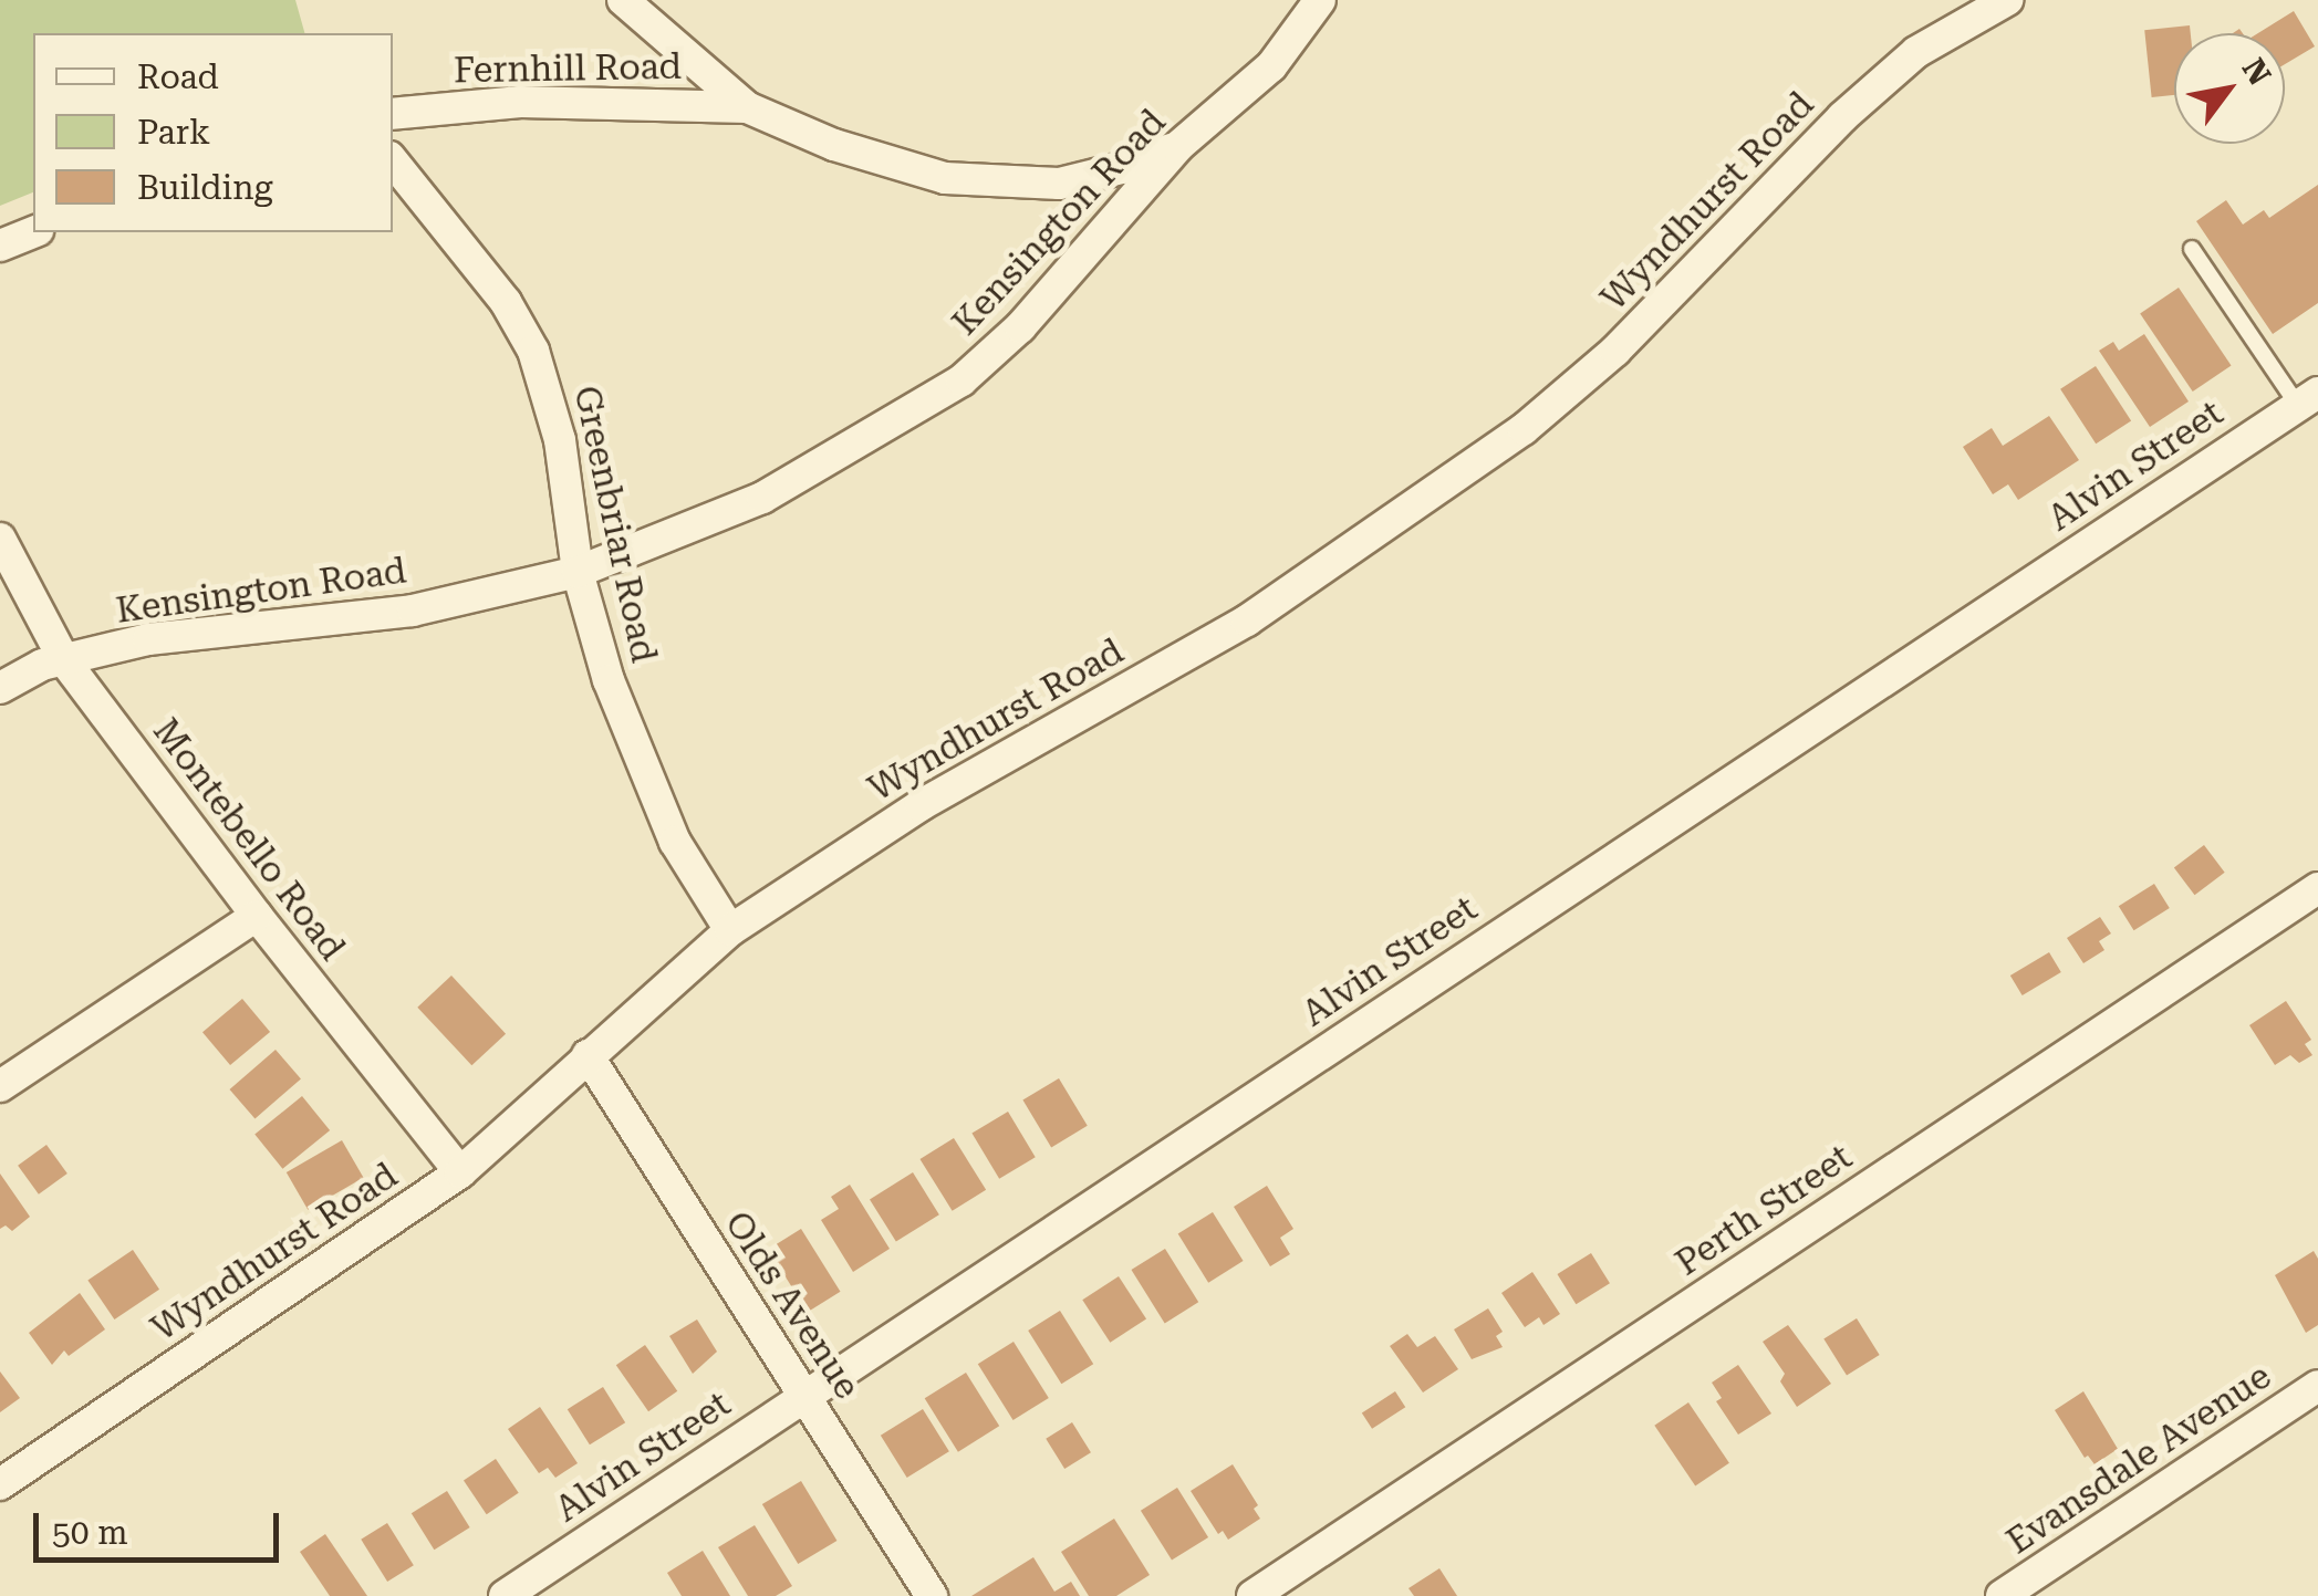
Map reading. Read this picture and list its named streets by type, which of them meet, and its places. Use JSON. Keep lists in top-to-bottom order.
{
  "streets": {
    "street": [
      "Fernhill Road",
      "Wyndhurst Road",
      "Kensington Road",
      "Alvin Street",
      "Greenbriar Road",
      "Montebello Road",
      "Perth Street",
      "Olds Avenue",
      "Evansdale Avenue"
    ]
  },
  "crossings": [
    ["Wyndhurst Road", "Greenbriar Road"],
    ["Wyndhurst Road", "Montebello Road"],
    ["Wyndhurst Road", "Olds Avenue"],
    ["Kensington Road", "Greenbriar Road"],
    ["Kensington Road", "Montebello Road"],
    ["Alvin Street", "Olds Avenue"]
  ],
  "legend": ["Road", "Park", "Building"],
  "scale_bar": "50 m",
  "north": "top right"
}
